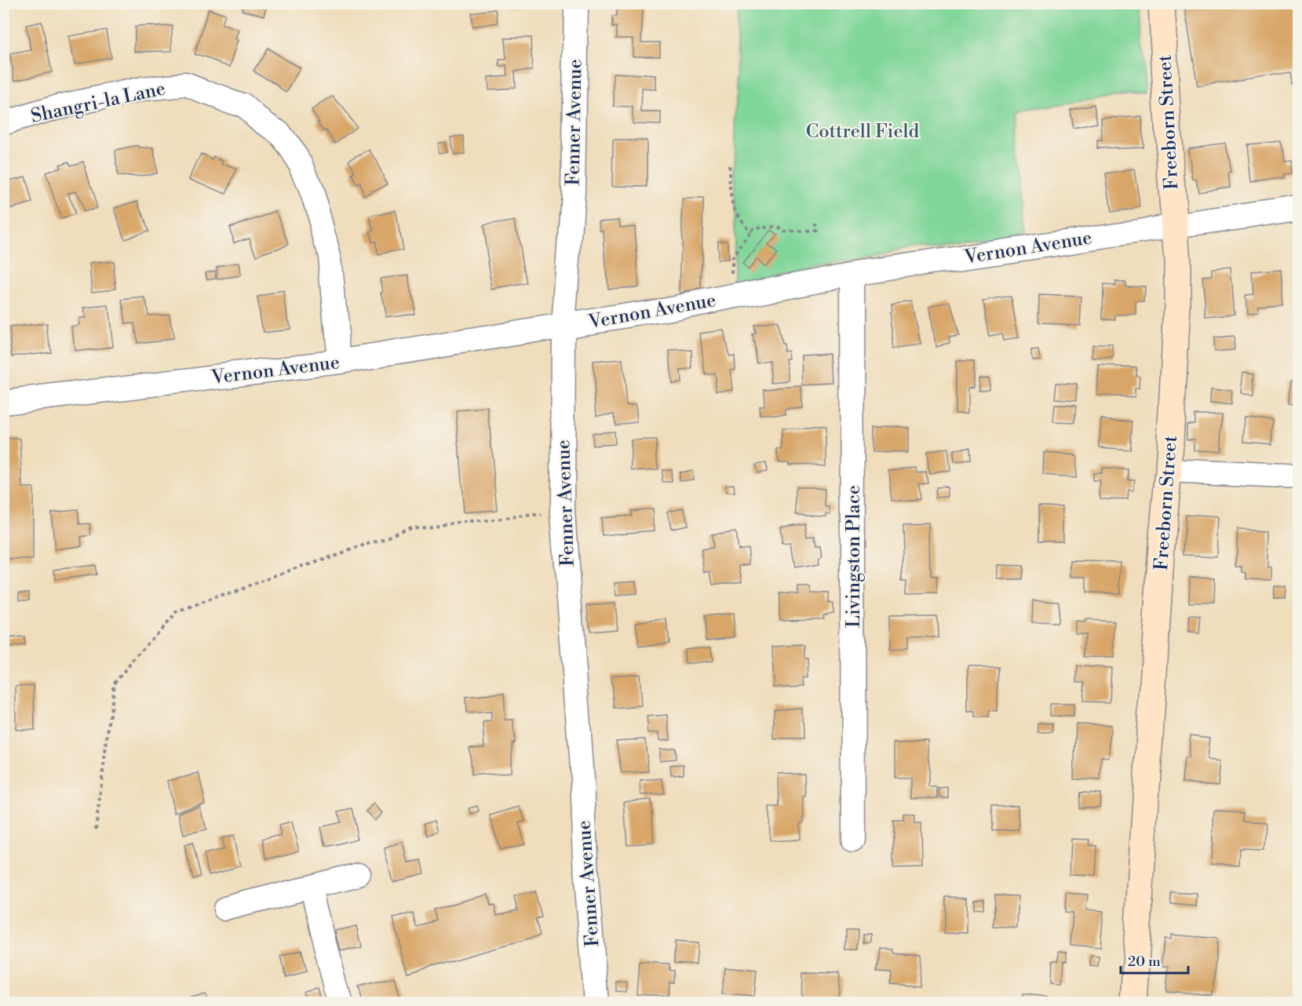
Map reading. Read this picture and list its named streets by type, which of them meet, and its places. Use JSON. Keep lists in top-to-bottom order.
{
  "streets": {
    "street": [
      "Shangri-la Lane",
      "Fenner Avenue",
      "Freeborn Street",
      "Vernon Avenue",
      "Livingston Place"
    ]
  },
  "crossings": [
    ["Shangri-la Lane", "Vernon Avenue"],
    ["Fenner Avenue", "Vernon Avenue"],
    ["Freeborn Street", "Vernon Avenue"],
    ["Vernon Avenue", "Livingston Place"]
  ],
  "parks": ["Cottrell Field"],
  "scale_bar": "20 m"
}
